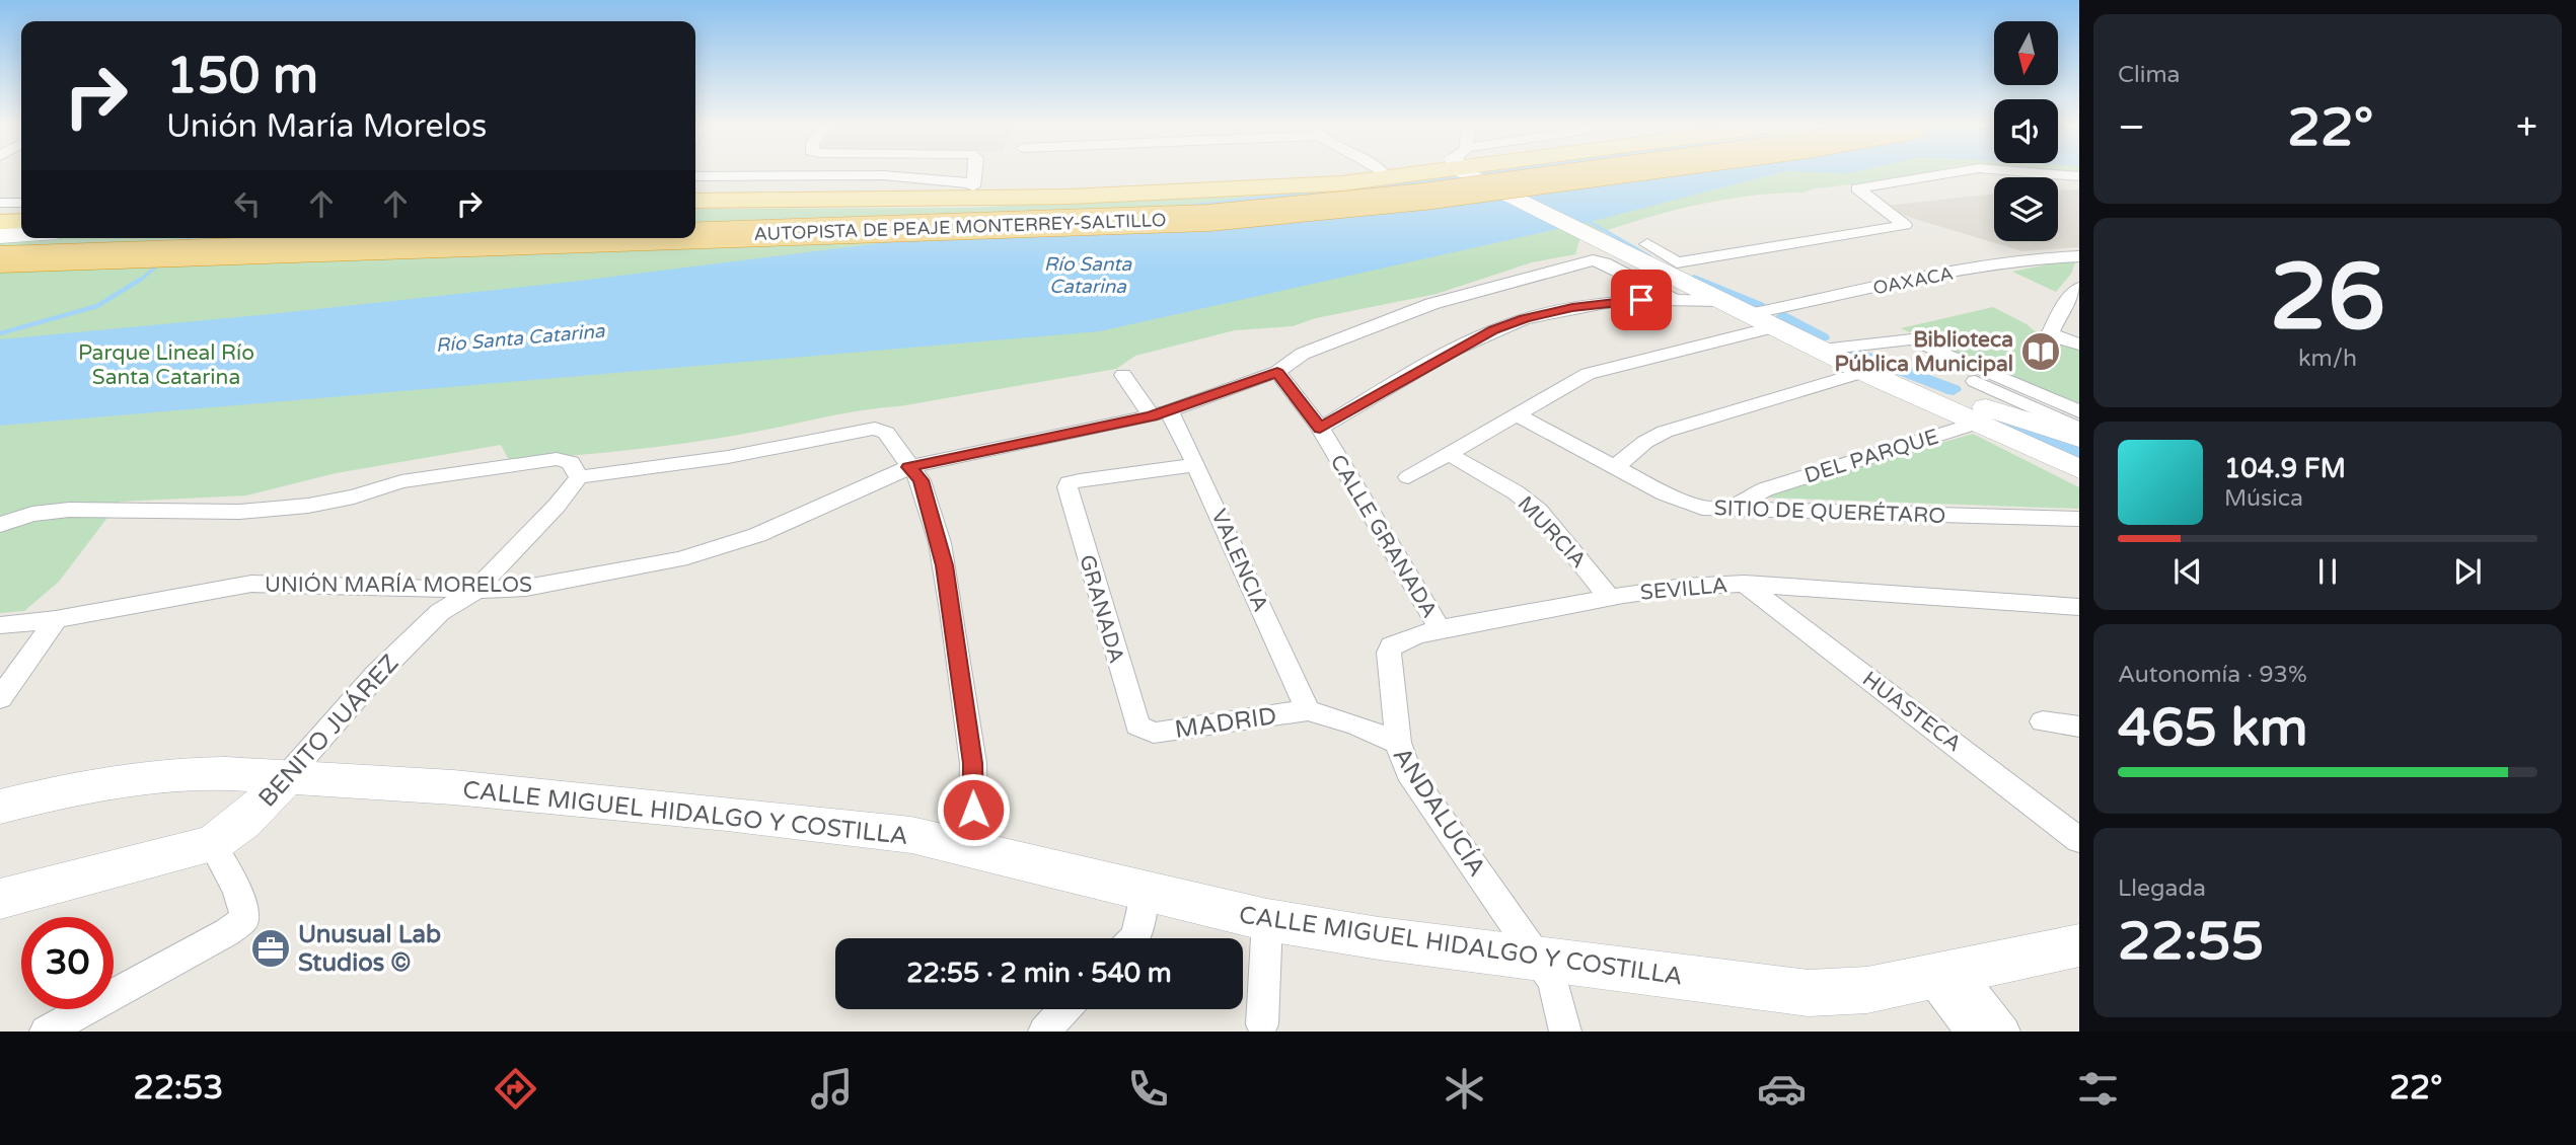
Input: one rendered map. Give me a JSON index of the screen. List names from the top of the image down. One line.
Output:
{"streets":{"highway":["AUTOPISTA DE PEAJE MONTERREY-SALTILLO"],"street":["OAXACA","DEL PARQUE","SITIO DE QUERÉTARO","MURCIA","CALLE GRANADA","VALENCIA","UNIÓN MARÍA MORELOS","SEVILLA","GRANADA","HUASTECA","MADRID","BENITO JUÁREZ","ANDALUCÍA","CALLE MIGUEL HIDALGO Y COSTILLA"]},"crossings":[["DEL PARQUE","SITIO DE QUERÉTARO"],["MURCIA","SEVILLA"],["CALLE GRANADA","UNIÓN MARÍA MORELOS"],["CALLE GRANADA","SEVILLA"],["VALENCIA","UNIÓN MARÍA MORELOS"],["VALENCIA","GRANADA"],["VALENCIA","MADRID"],["VALENCIA","ANDALUCÍA"],["UNIÓN MARÍA MORELOS","BENITO JUÁREZ"],["SEVILLA","HUASTECA"],["SEVILLA","ANDALUCÍA"],["GRANADA","MADRID"],["MADRID","ANDALUCÍA"],["BENITO JUÁREZ","CALLE MIGUEL HIDALGO Y COSTILLA"],["ANDALUCÍA","CALLE MIGUEL HIDALGO Y COSTILLA"]],"water":["Río Santa Catarina"],"parks":["Parque Lineal Río Santa Catarina"],"places":{"library":["Biblioteca Pública Municipal"],"office":["Unusual Lab Studios ©"]},"north":"bottom","page":{"tile":["Clima",["26","km/h"],["Autonomía · 93%","465 km"],["Llegada","22:55"]],"turn":["150 m","Unión María Morelos"],"heat":["−","22°","+"],"song":["104.9 FM","Música"],"limit":"30","trip":"22:55 · 2 min · 540 m","tabs":["22:53","22°"]}}
